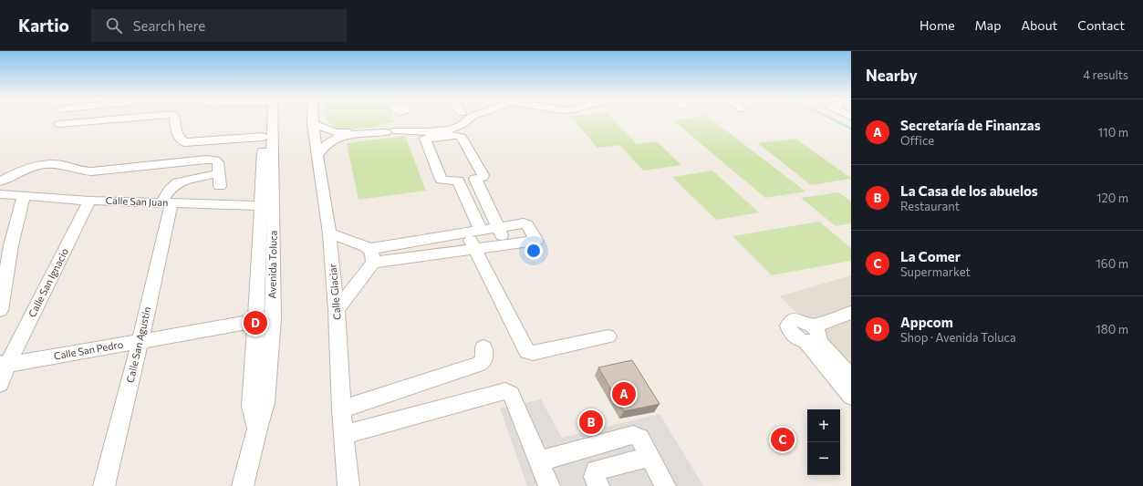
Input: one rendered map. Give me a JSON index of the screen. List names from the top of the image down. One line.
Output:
{"streets":{"street":["Calle San Juan","Avenida Toluca","Calle San Ignacio","Calle Glaciar","Calle San Agustín","Calle San Pedro"]},"crossings":[["Calle San Juan","Avenida Toluca"],["Calle San Juan","Calle San Ignacio"],["Calle San Juan","Calle San Agustín"],["Avenida Toluca","Calle San Pedro"],["Calle San Ignacio","Calle San Pedro"],["Calle San Agustín","Calle San Pedro"]],"page":{"header":"Kartio","search":"Search here","nav":["Home","Map","About","Contact"],"heading":["Nearby","4 results"],"list":[{"mark":"A","name":"Secretaría de Finanzas","note":"Office","value":"110 m"},{"mark":"B","name":"La Casa de los abuelos","note":"Restaurant","value":"120 m"},{"mark":"C","name":"La Comer","note":"Supermarket","value":"160 m"},{"mark":"D","name":"Appcom","note":"Shop · Avenida Toluca","value":"180 m"}],"pins":["D","A","B","C"],"map_buttons":["+","−"]}}
